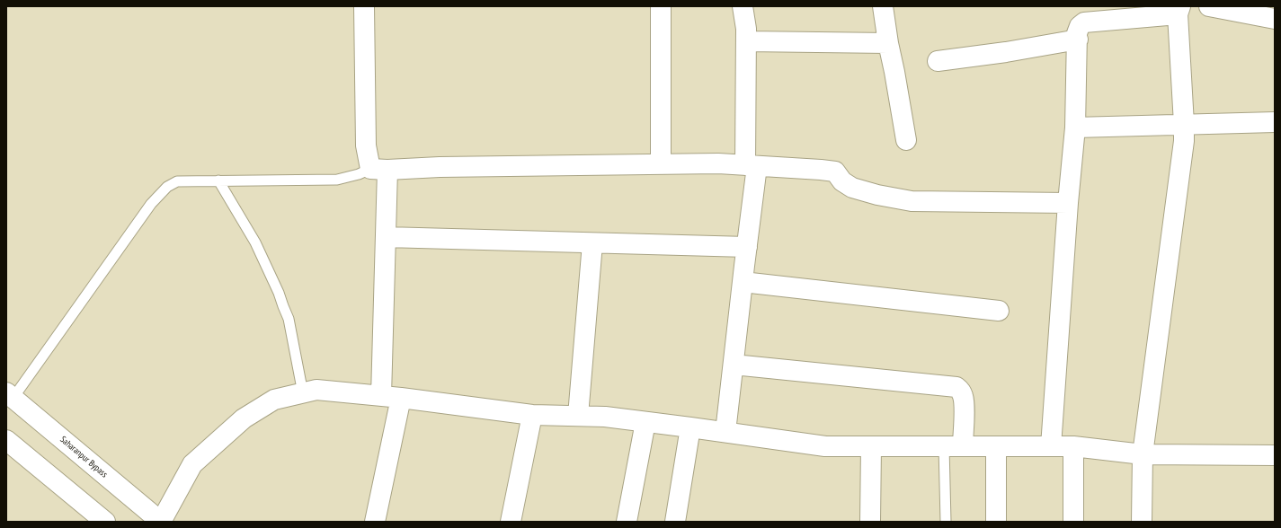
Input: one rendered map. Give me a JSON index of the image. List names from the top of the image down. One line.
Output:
{"streets":{"street":["Saharanpur Bypass"]}}
